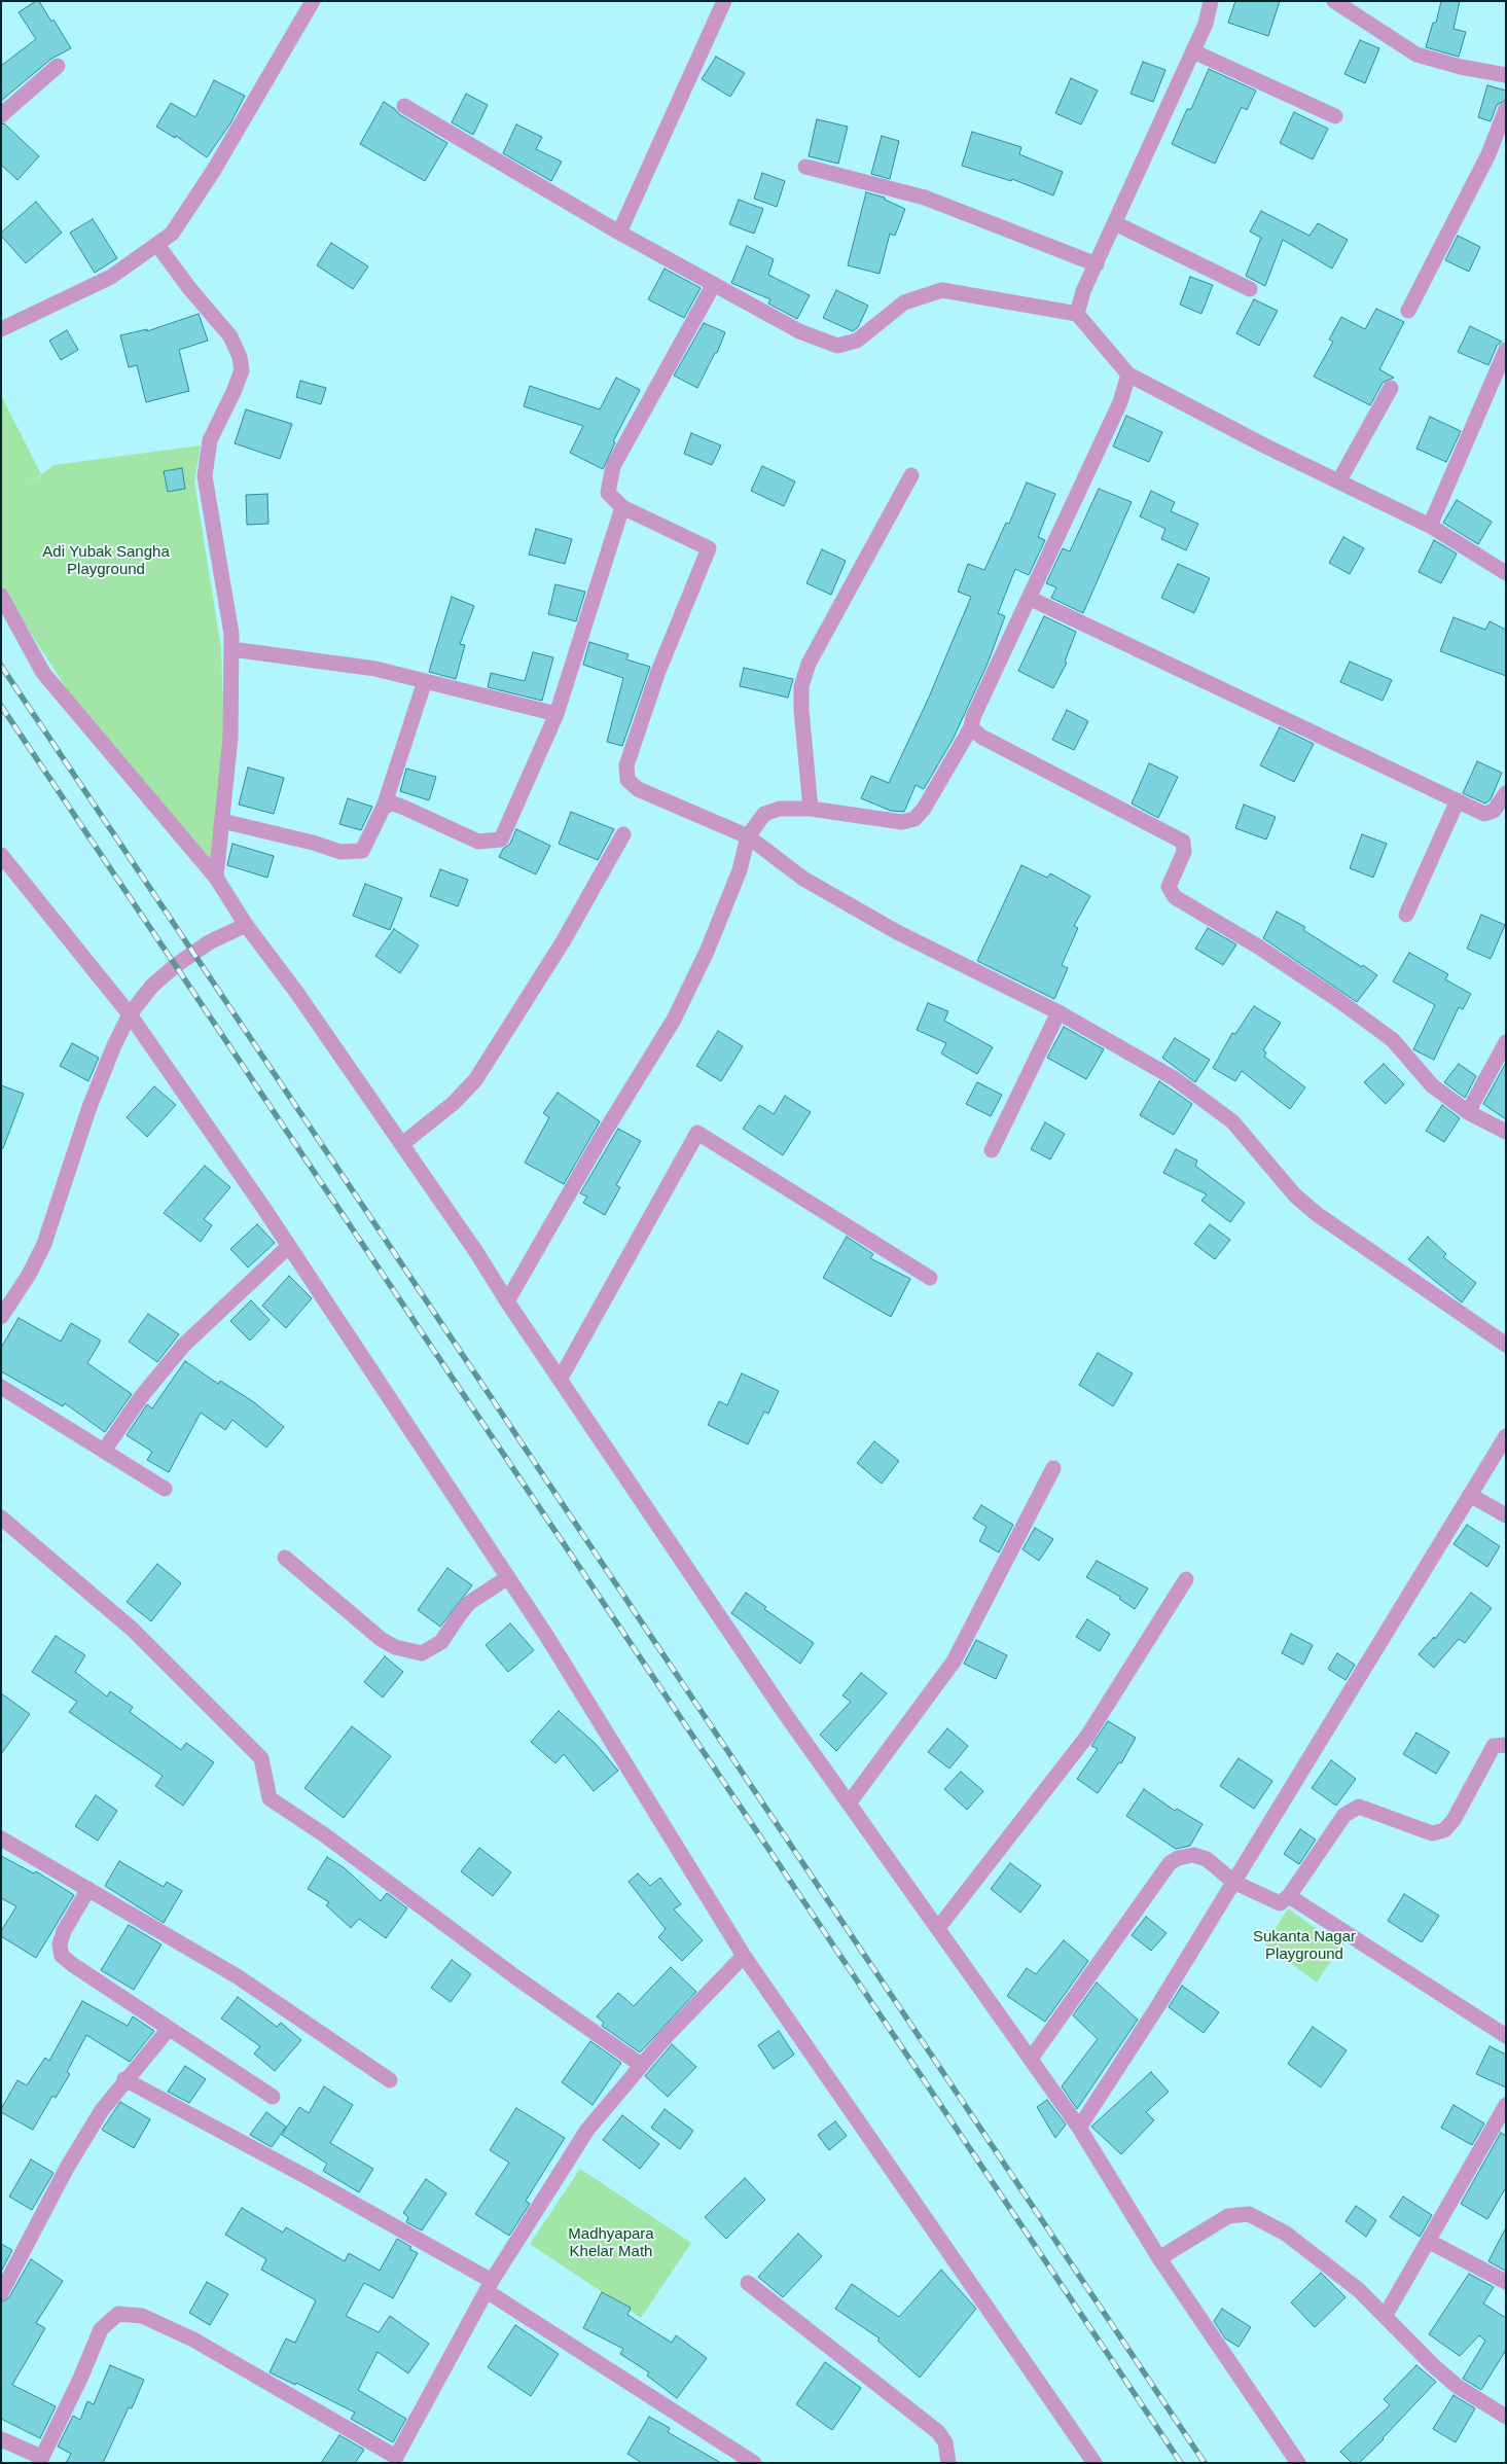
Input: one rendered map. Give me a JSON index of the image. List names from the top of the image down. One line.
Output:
{"parks":["Adi Yubak Sangha Playground","Sukanta Nagar Playground","Madhyapara Khelar Math"]}
